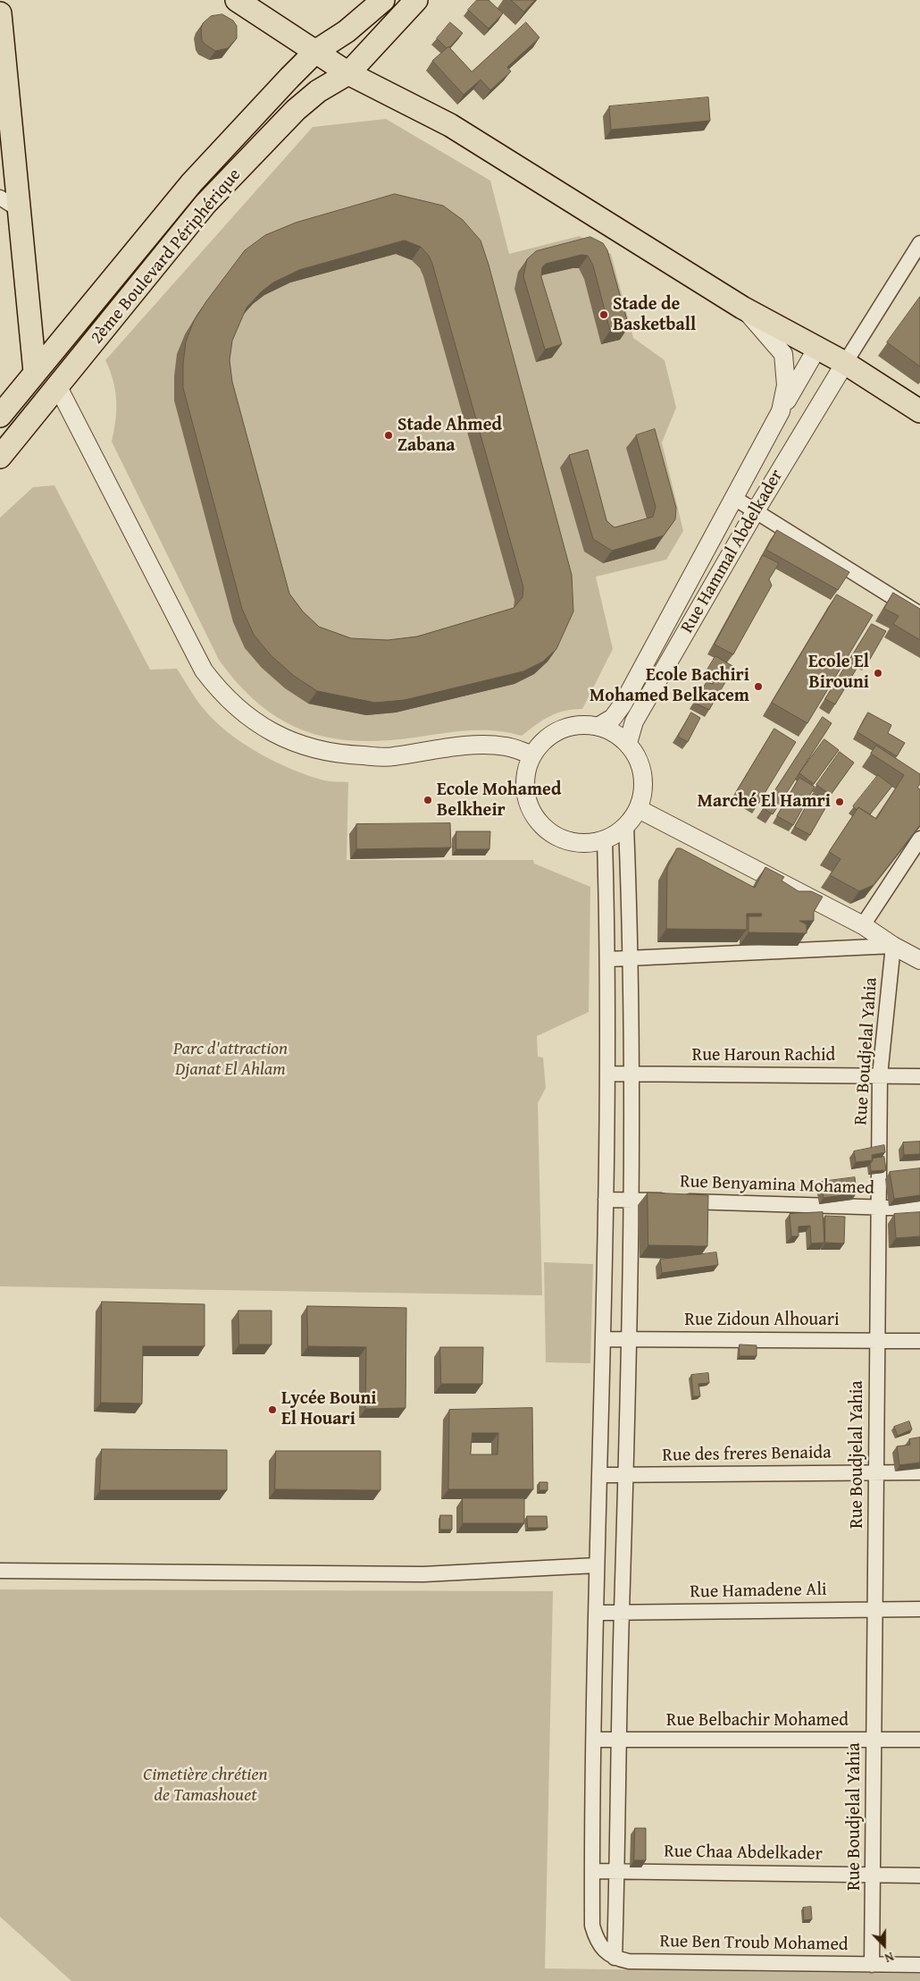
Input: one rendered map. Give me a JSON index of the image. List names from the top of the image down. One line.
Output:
{"streets":{"main road":["2ème Boulevard Périphérique"],"street":["Rue Hammal Abdelkader","Rue Boudjelal Yahia","Rue Haroun Rachid","Rue Benyamina Mohamed","Rue Zidoun Alhouari","Rue des freres Benaida","Rue Hamadene Ali","Rue Belbachir Mohamed","Rue Chaa Abdelkader","Rue Ben Troub Mohamed"]},"crossings":[["Rue Boudjelal Yahia","Rue Haroun Rachid"],["Rue Boudjelal Yahia","Rue Benyamina Mohamed"],["Rue Boudjelal Yahia","Rue Zidoun Alhouari"],["Rue Boudjelal Yahia","Rue des freres Benaida"],["Rue Boudjelal Yahia","Rue Hamadene Ali"],["Rue Boudjelal Yahia","Rue Belbachir Mohamed"],["Rue Boudjelal Yahia","Rue Chaa Abdelkader"],["Rue Boudjelal Yahia","Rue Ben Troub Mohamed"]],"parks":["Parc d'attraction Djanat El Ahlam","Cimetière chrétien de Tamashouet"],"places":["Stade de Basketball","Stade Ahmed Zabana","Ecole El Birouni","Ecole Bachiri Mohamed Belkacem","Ecole Mohamed Belkheir","Marché El Hamri","Lycée Bouni El Houari"],"north":"bottom"}
